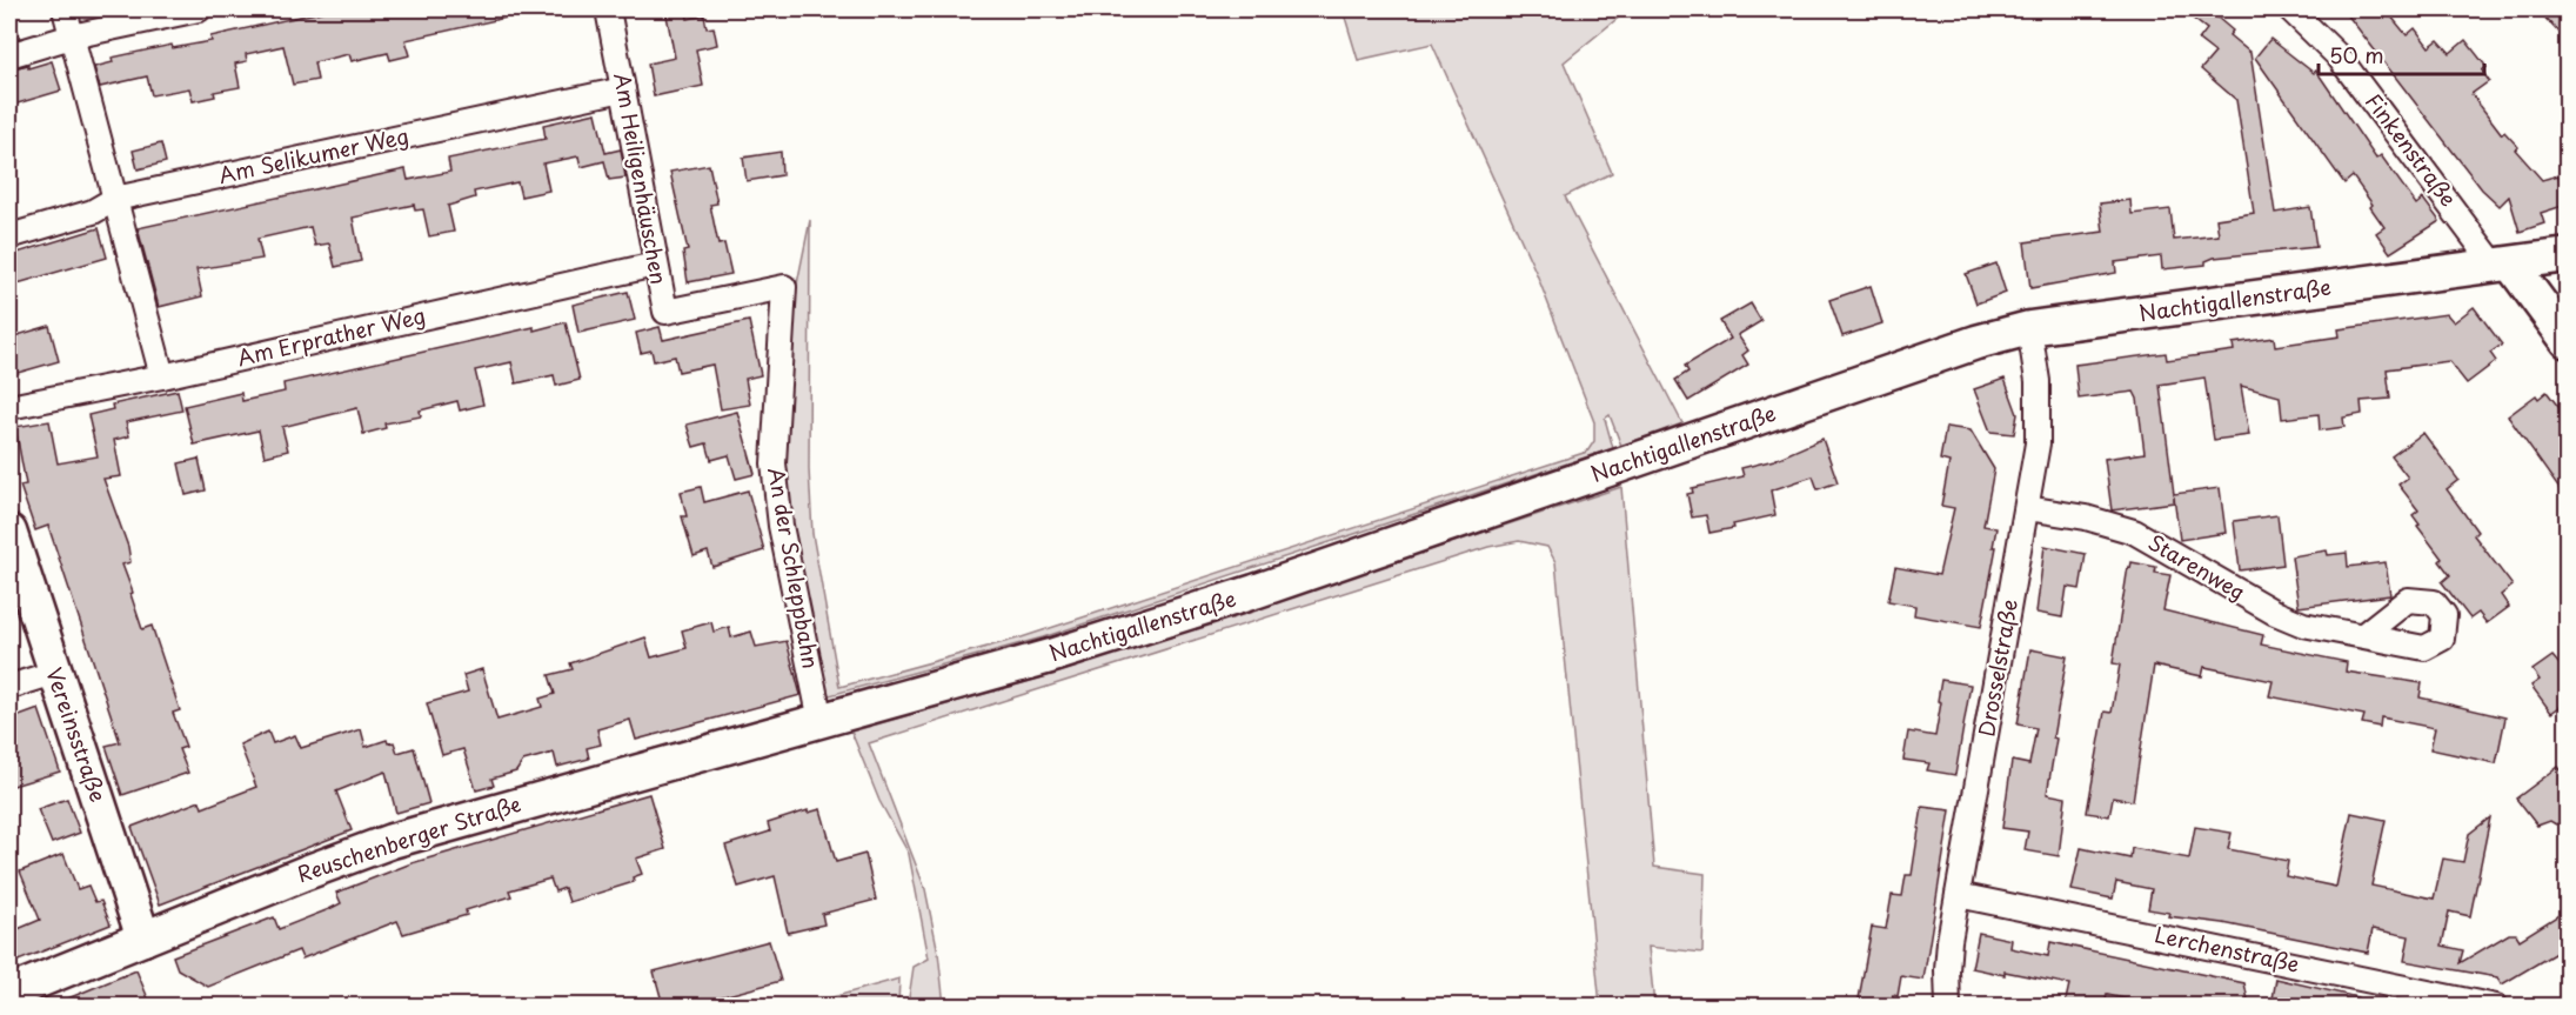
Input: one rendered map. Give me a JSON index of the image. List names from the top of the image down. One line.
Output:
{"streets":{"main road":["Finkenstraße","Nachtigallenstraße","Vereinsstraße","Reuschenberger Straße"],"street":["Am Selikumer Weg","Am Heiligenhäuschen","Am Erprather Weg","An der Schleppbahn","Starenweg","Drosselstraße","Lerchenstraße"]},"crossings":[["Finkenstraße","Nachtigallenstraße"],["Am Selikumer Weg","Am Heiligenhäuschen"],["Am Heiligenhäuschen","Am Erprather Weg"],["Am Heiligenhäuschen","An der Schleppbahn"],["Nachtigallenstraße","An der Schleppbahn"],["Nachtigallenstraße","Drosselstraße"],["Nachtigallenstraße","Reuschenberger Straße"],["An der Schleppbahn","Reuschenberger Straße"],["Starenweg","Drosselstraße"],["Drosselstraße","Lerchenstraße"],["Vereinsstraße","Reuschenberger Straße"]],"scale_bar":"50 m"}
